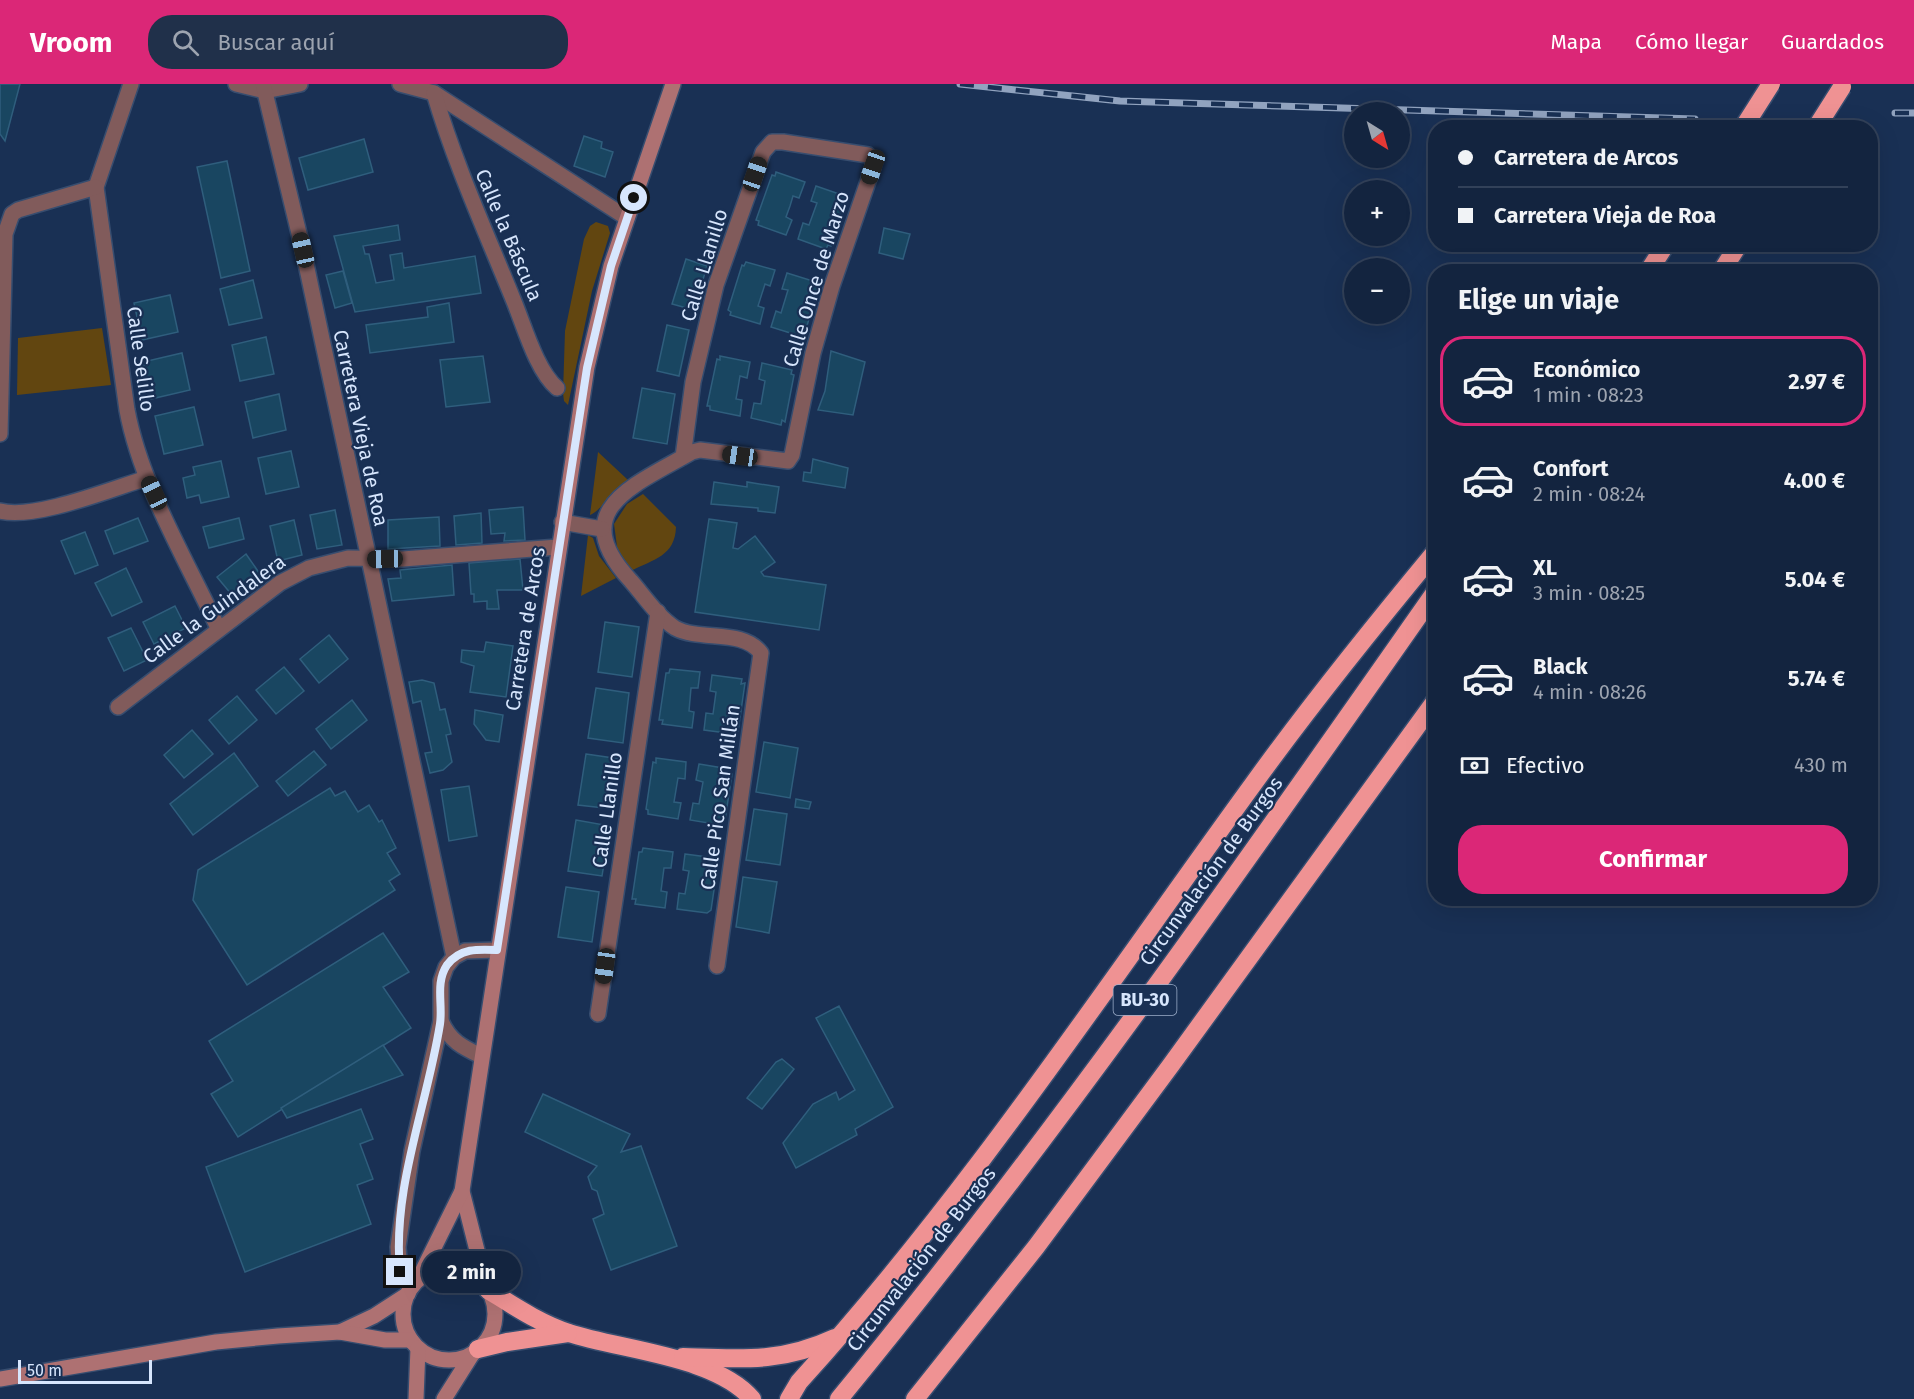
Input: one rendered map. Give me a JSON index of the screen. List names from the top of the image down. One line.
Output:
{"streets":{"highway":["Circunvalación de Burgos","BU-30"],"street":["Calle la Báscula","Calle Llanillo","Calle Once de Marzo","Calle Selillo","Carretera Vieja de Roa","Calle la Guindalera","Carretera de Arcos","Calle Pico San Millán"]},"crossings":[["Calle Llanillo","Calle Once de Marzo"],["Calle Llanillo","Calle Pico San Millán"],["Calle Selillo","Calle la Guindalera"],["Carretera Vieja de Roa","Calle la Guindalera"],["Calle la Guindalera","Carretera de Arcos"]],"scale_bar":"50 m","north":"bottom right","page":{"header":"Vroom","search":"Buscar aquí","nav":["Mapa","Cómo llegar","Guardados"],"map_buttons":["+","−"],"banner":["Carretera de Arcos","Carretera Vieja de Roa"],"heading":"Elige un viaje","list":[{"name":"Económico","note":"1 min · 08:23","value":"2.97 €"},{"name":"Confort","note":"2 min · 08:24","value":"4.00 €"},{"name":"XL","note":"3 min · 08:25","value":"5.04 €"},{"name":"Black","note":"4 min · 08:26","value":"5.74 €"}],"pay":["Efectivo","430 m"],"buttons":"Confirmar","bubble":"2 min","scale":"50 m"}}
